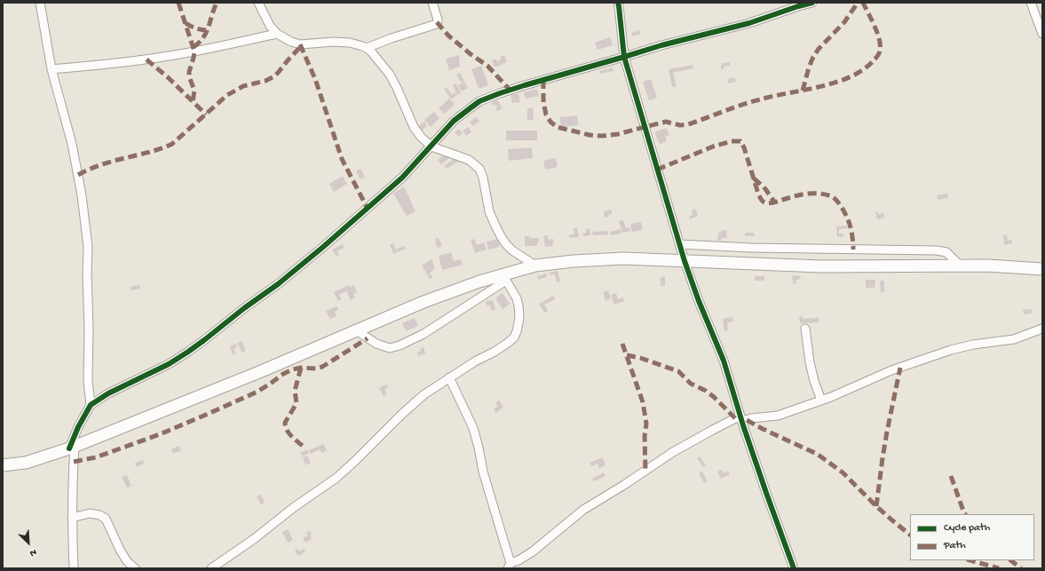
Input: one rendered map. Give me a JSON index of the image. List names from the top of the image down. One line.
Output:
{"legend":["Cycle path","Path"],"north":"bottom right"}
